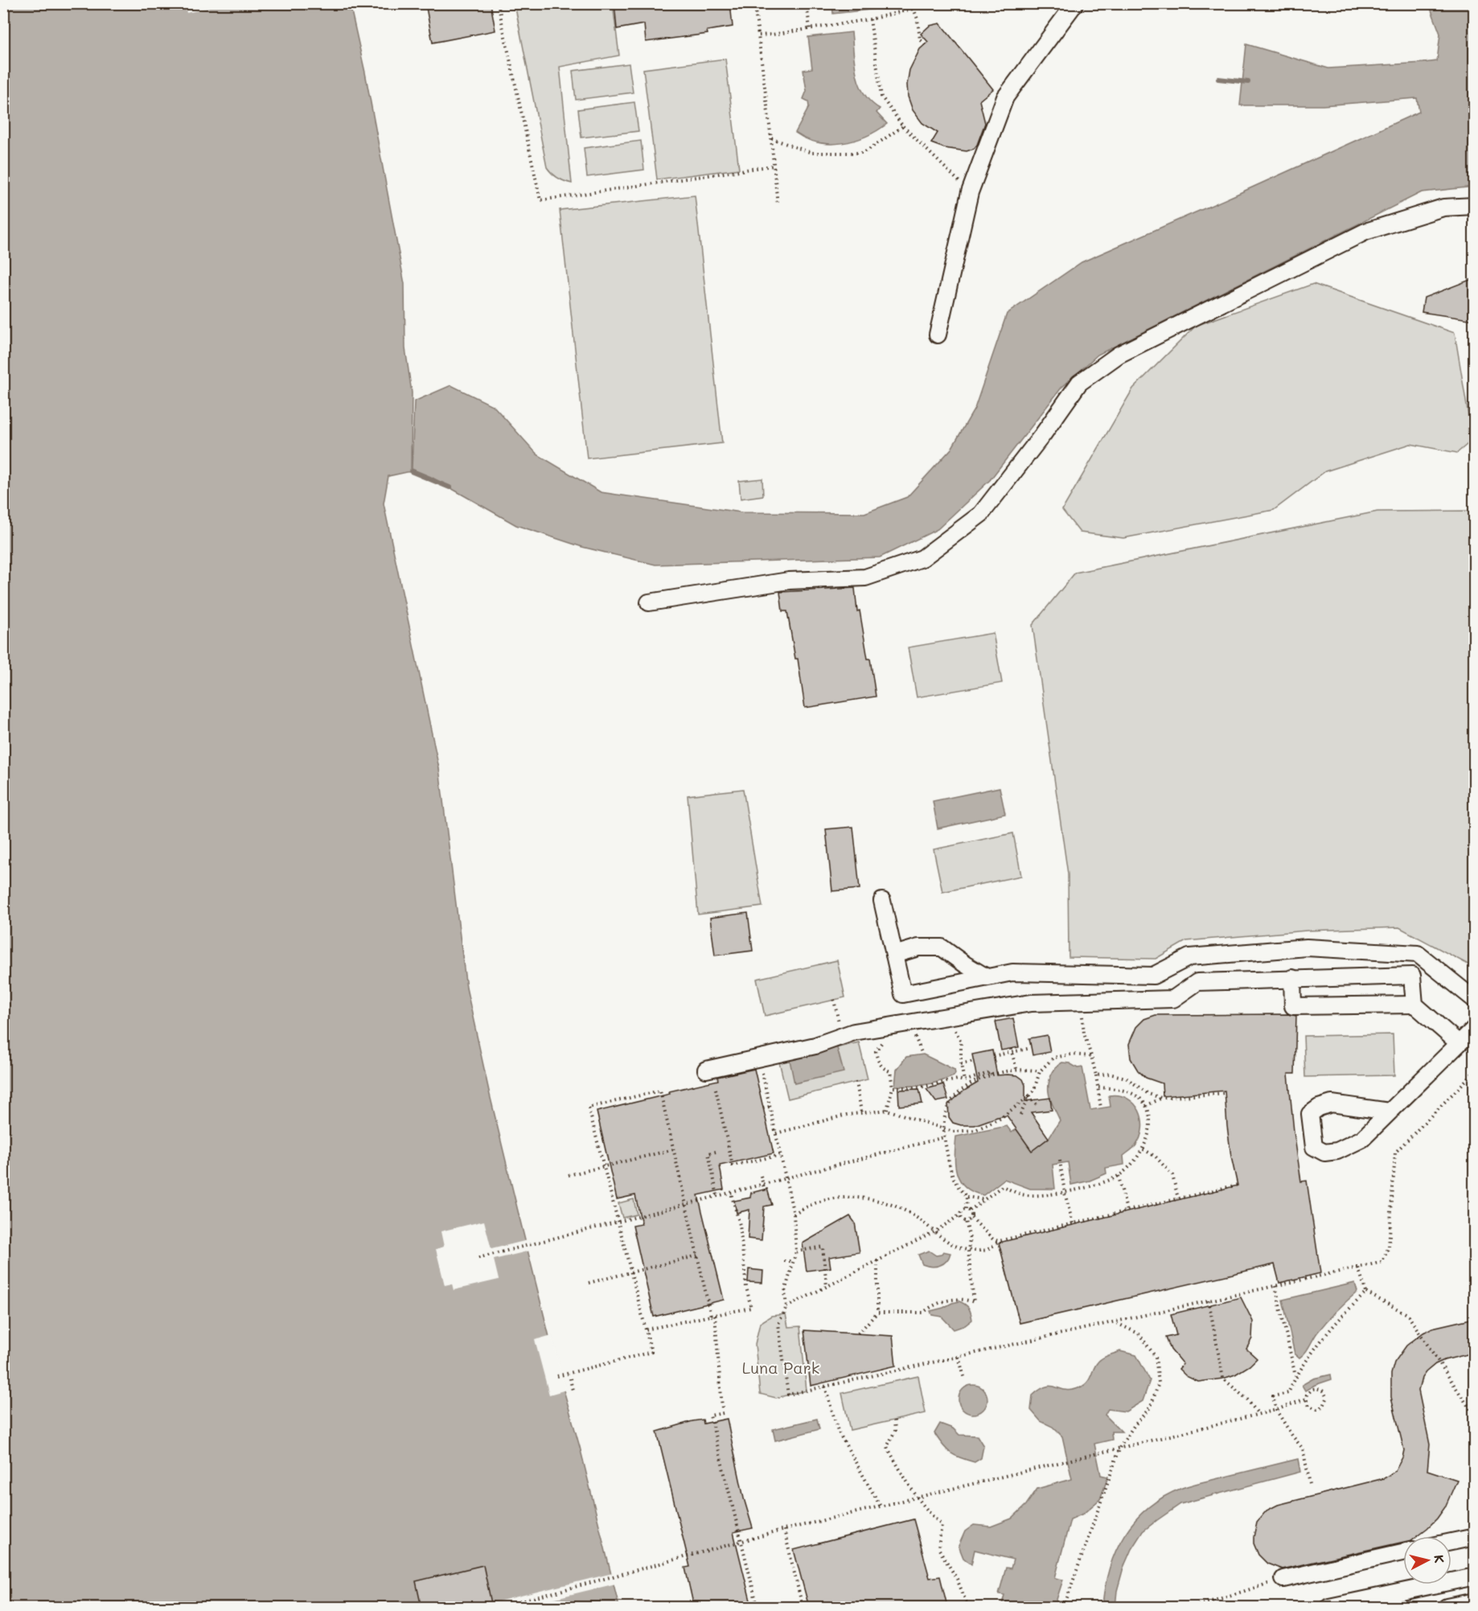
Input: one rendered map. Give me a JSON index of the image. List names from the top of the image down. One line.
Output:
{"parks":["Luna Park"],"north":"right"}
